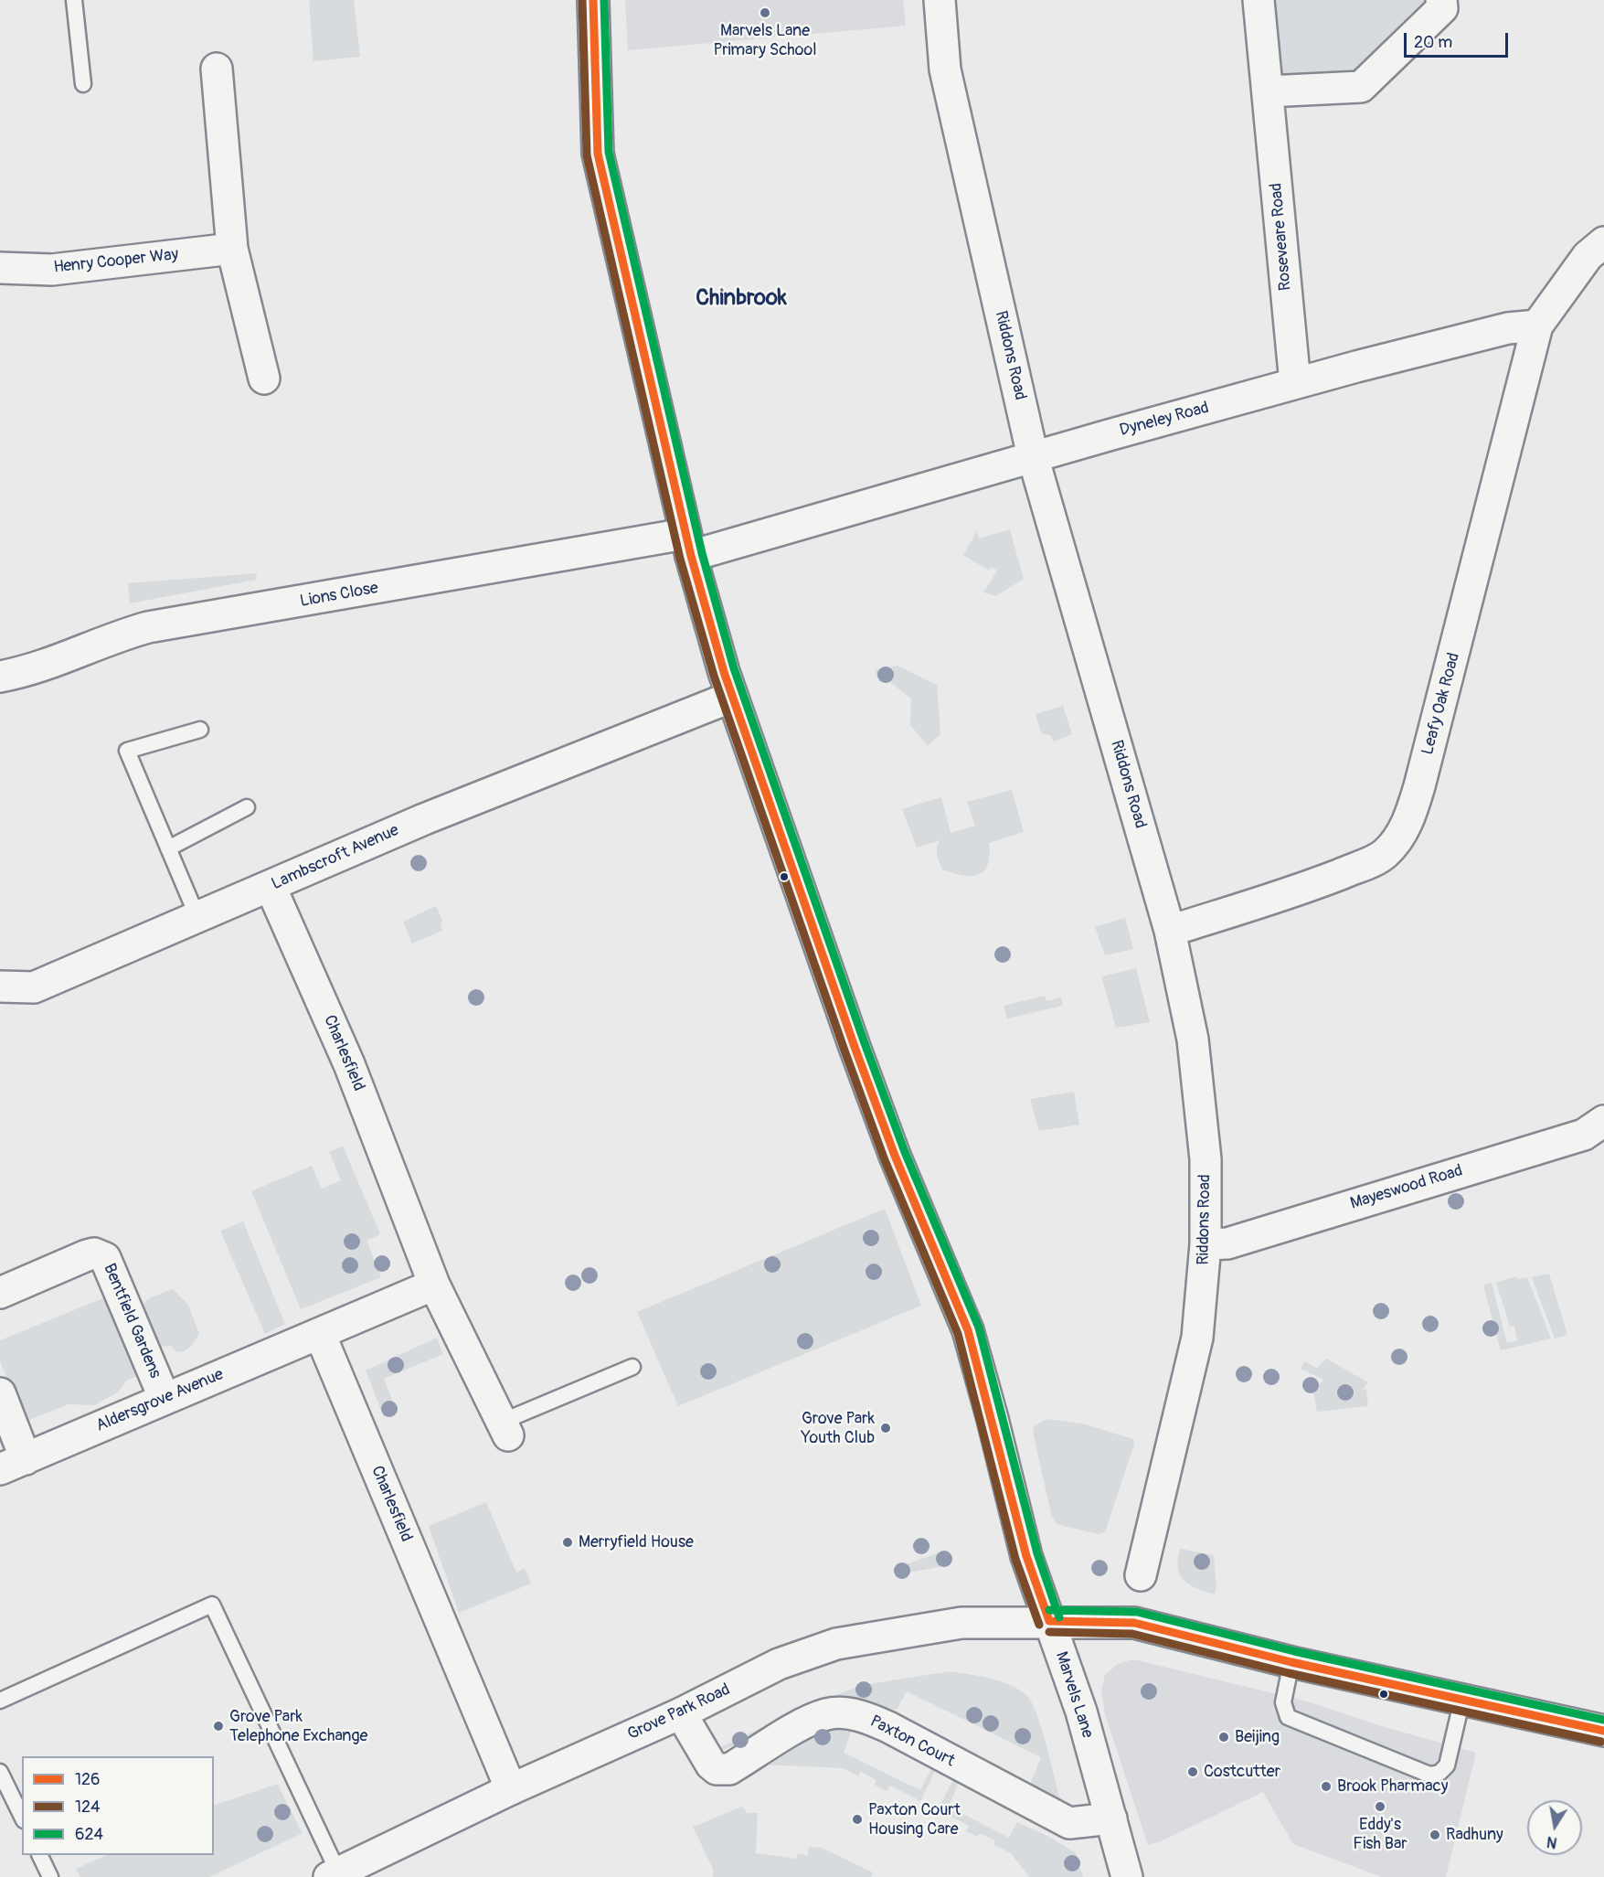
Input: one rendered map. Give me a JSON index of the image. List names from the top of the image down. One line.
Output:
{"streets":{"street":["Roseveare Road","Henry Cooper Way","Riddons Road","Dyneley Road","Lions Close","Leafy Oak Road","Lambscroft Avenue","Charlesfield","Mayeswood Road","Bentfield Gardens","Aldersgrove Avenue","Marvels Lane","Grove Park Road","Paxton Court"]},"crossings":[["Roseveare Road","Dyneley Road"],["Riddons Road","Dyneley Road"],["Riddons Road","Leafy Oak Road"],["Riddons Road","Mayeswood Road"],["Dyneley Road","Lions Close"],["Dyneley Road","Leafy Oak Road"],["Dyneley Road","Marvels Lane"],["Lions Close","Marvels Lane"],["Lambscroft Avenue","Charlesfield"],["Lambscroft Avenue","Marvels Lane"],["Charlesfield","Aldersgrove Avenue"],["Charlesfield","Grove Park Road"],["Bentfield Gardens","Aldersgrove Avenue"],["Marvels Lane","Grove Park Road"],["Marvels Lane","Paxton Court"],["Grove Park Road","Paxton Court"]],"districts":["Chinbrook"],"places":["Marvels Lane Primary School","Grove Park Youth Club","Merryfield House","Grove Park Telephone Exchange","Beijing","Costcutter","Brook Pharmacy","Eddy's Fish Bar","Paxton Court Housing Care","Radhuny"],"lines":["transit line 126","transit line 124","transit line 624"],"legend":["126","124","624"],"scale_bar":"20 m","north":"bottom"}
